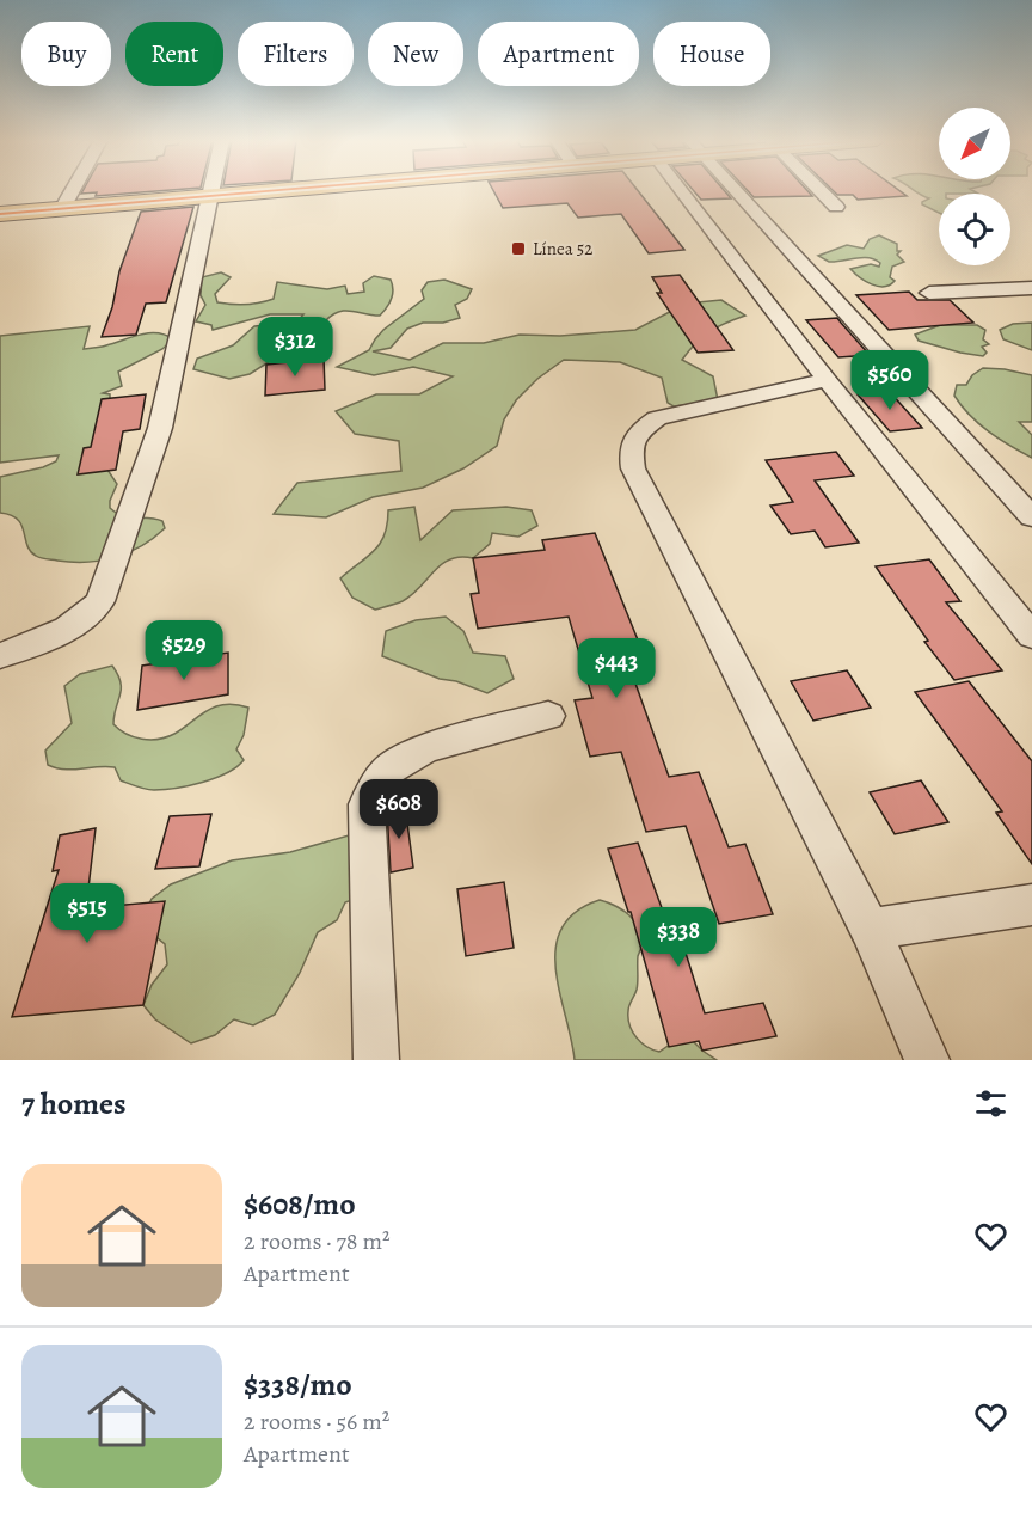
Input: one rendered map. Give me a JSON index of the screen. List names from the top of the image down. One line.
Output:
{"places":{"transit":["Línea 52"]},"north":"bottom left","page":{"chip":["Buy","Rent","Filters","New","Apartment","House"],"price":["$312","$560","$529","$443","$608","$515","$338"],"heading":"7 homes","list":[{"name":"$608/mo","note":"2 rooms · 78 m² · Apartment"},{"name":"$338/mo","note":"2 rooms · 56 m² · Apartment"}]}}
